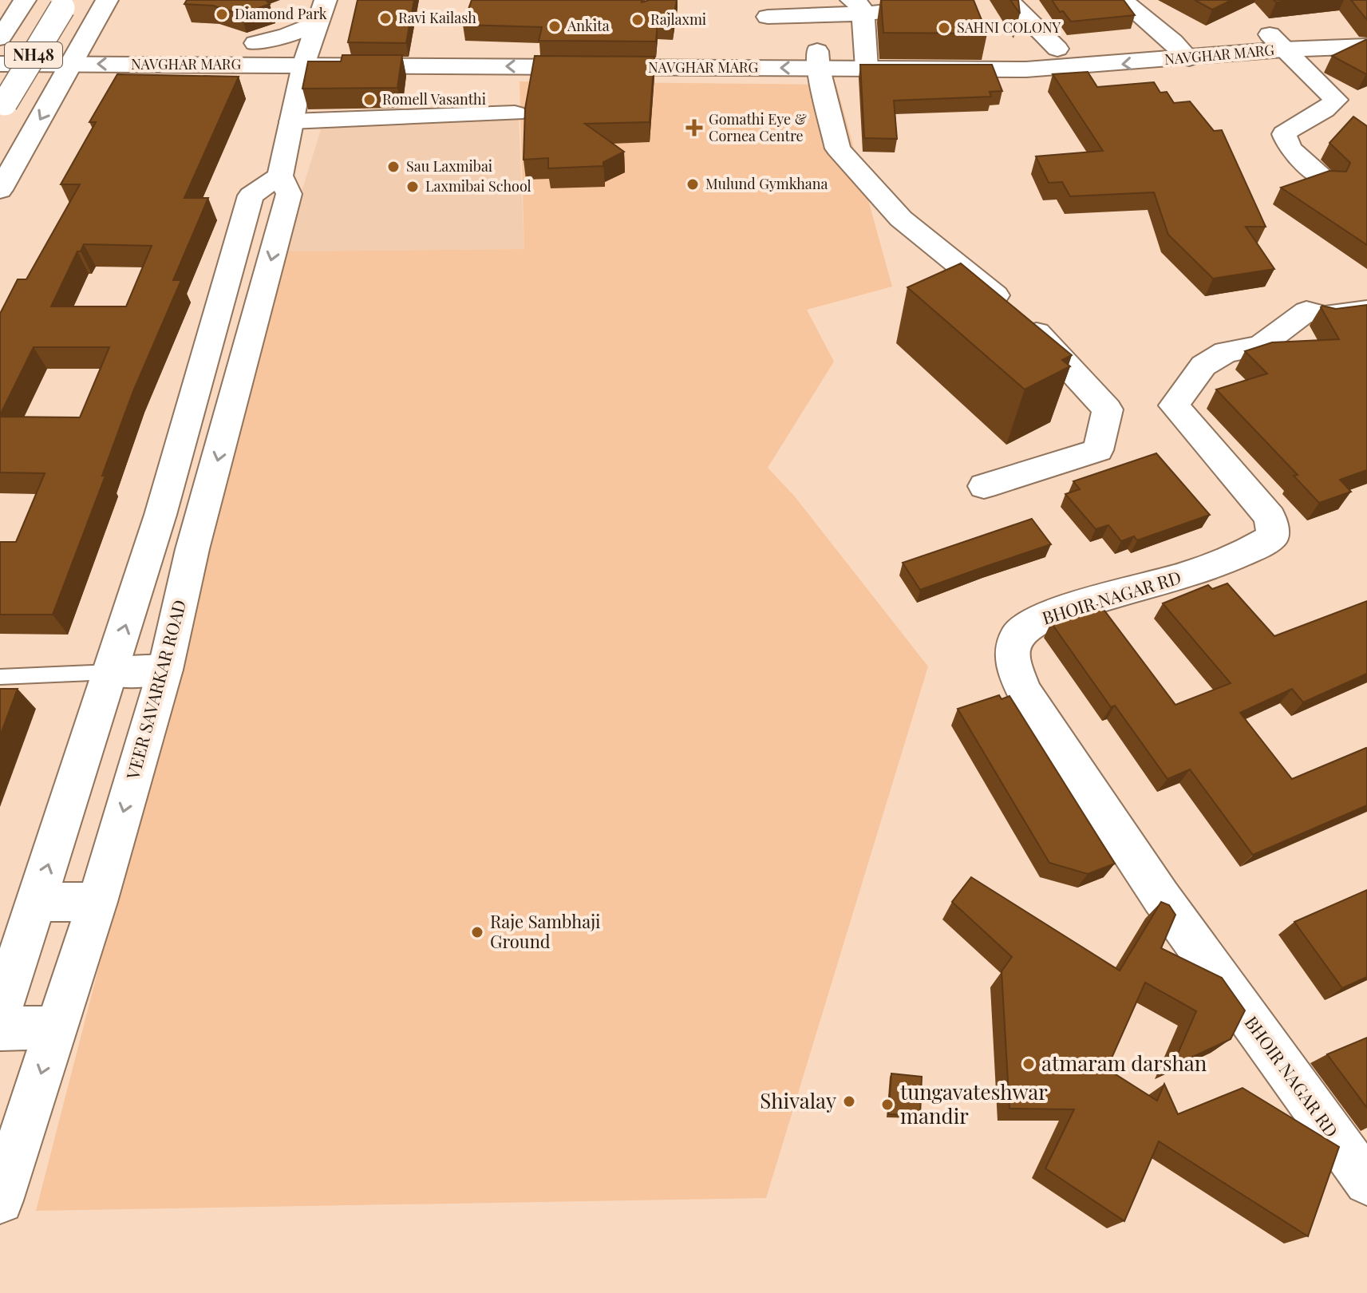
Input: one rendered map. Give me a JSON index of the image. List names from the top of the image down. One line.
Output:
{"streets":{"main road":["NH48","NAVGHAR MARG","BHOIR NAGAR RD","VEER SAVARKAR ROAD"]},"crossings":[["NAVGHAR MARG","VEER SAVARKAR ROAD"]],"places":{"other":["Diamond Park","Ravi Kailash","Rajlaxmi","Ankita","SAHNI COLONY","Romell Vasanthi","Sau Laxmibai","Mulund Gymkhana","Laxmibai School","Raje Sambhaji Ground","atmaram darshan","Shivalay","tungavateshwar mandir"],"health":["Gomathi Eye & Cornea Centre"]}}
